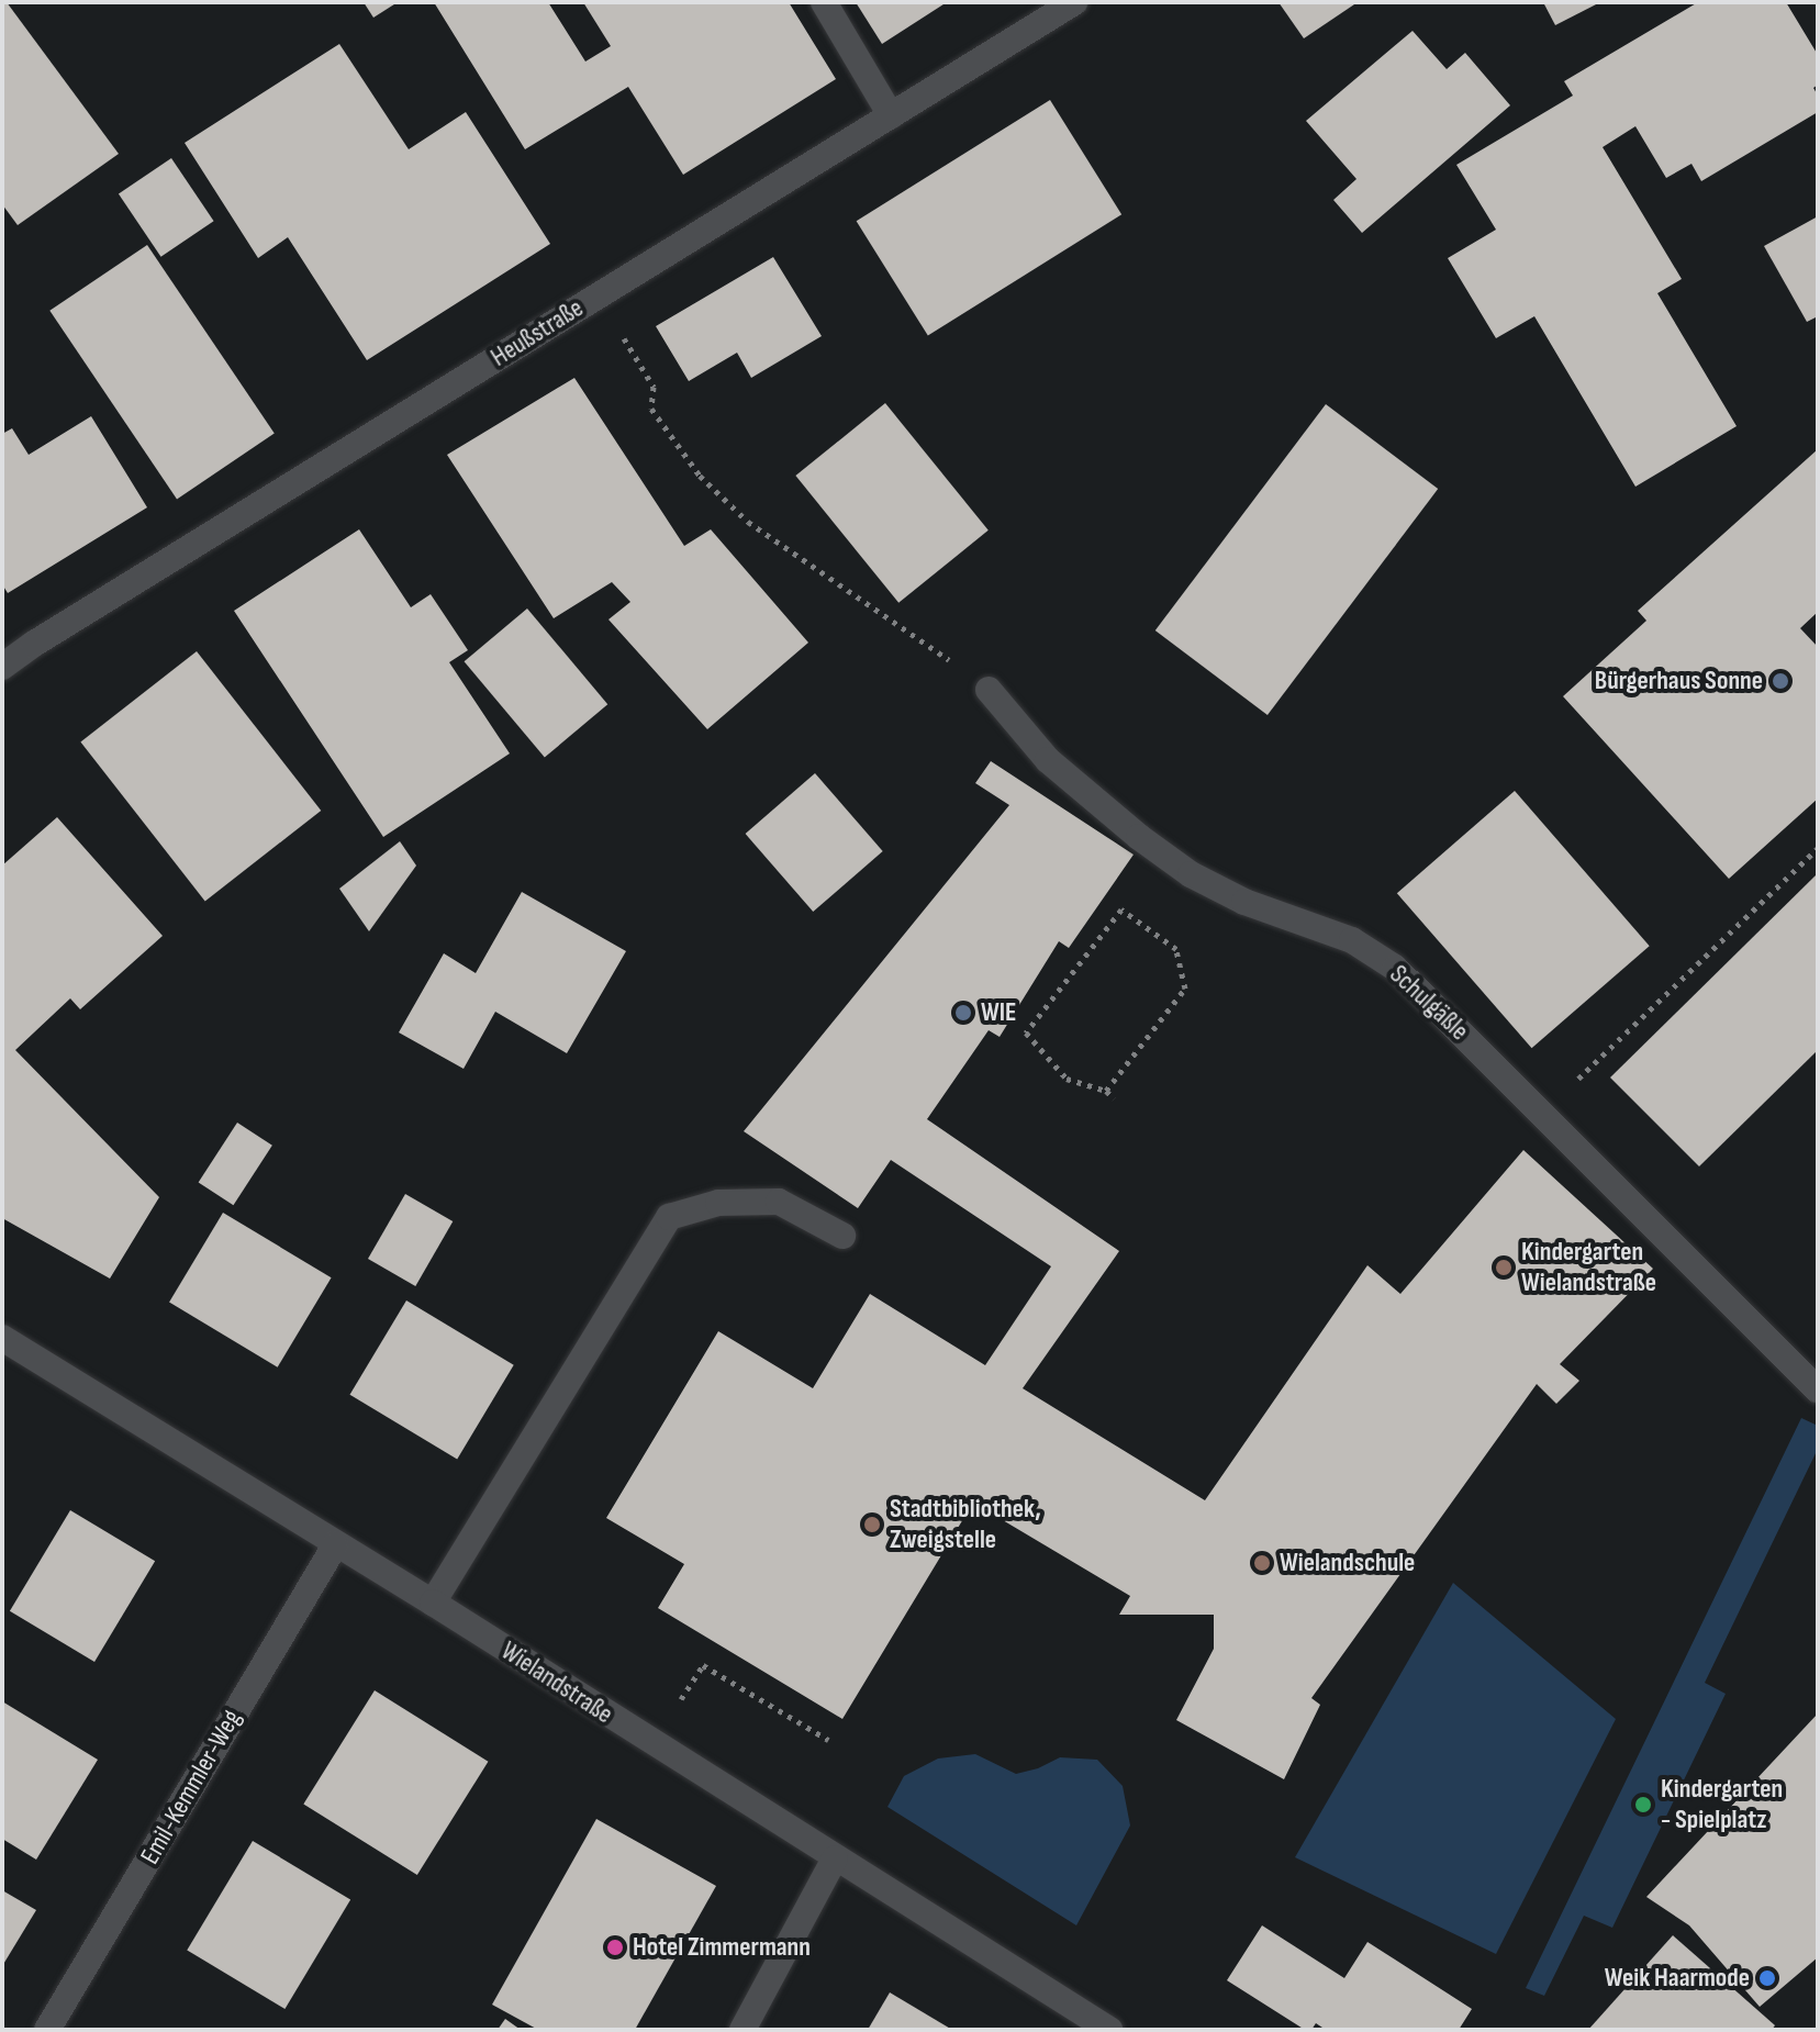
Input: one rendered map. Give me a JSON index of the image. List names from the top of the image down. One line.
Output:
{"streets":{"street":["Heußstraße","Schulgäßle","Wielandstraße","Emil-Kemmler-Weg"]},"crossings":[["Wielandstraße","Emil-Kemmler-Weg"]],"places":["Bürgerhaus Sonne","WIE","Kindergarten Wielandstraße","Stadtbibliothek, Zweigstelle","Wielandschule","Kindergarten - Spielplatz","Hotel Zimmermann","Weik Haarmode"]}
